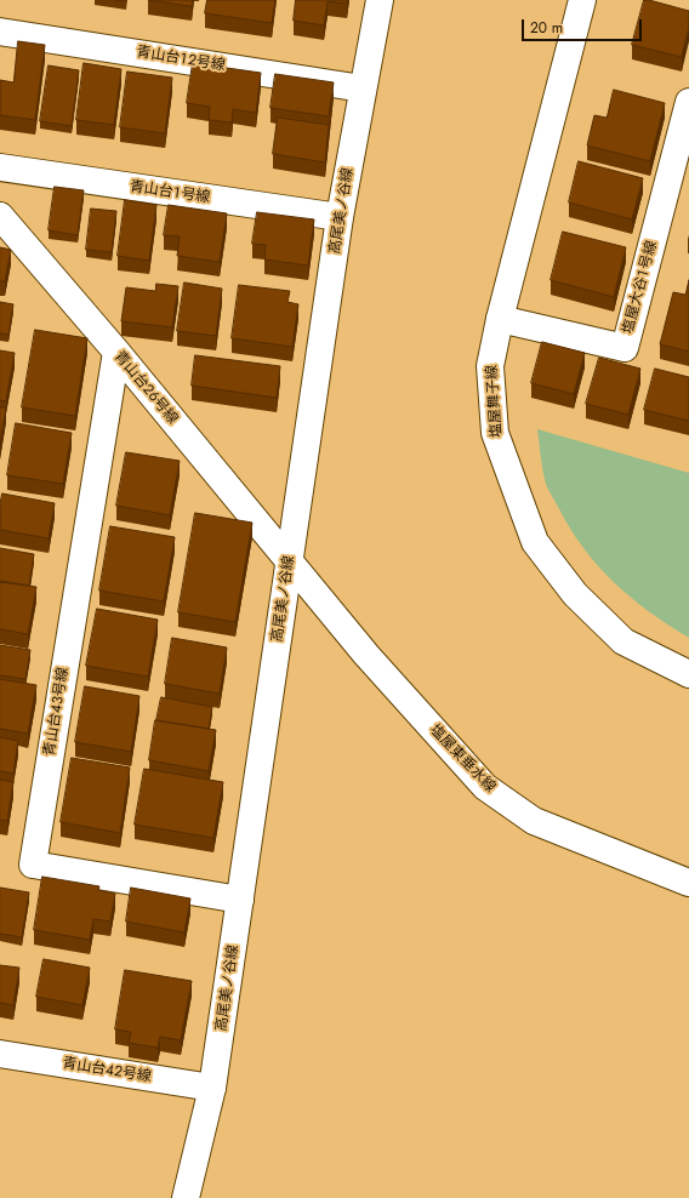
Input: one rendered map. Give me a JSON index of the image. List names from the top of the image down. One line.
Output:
{"streets":{"street":["青山台１２号線","青山台１号線","高尾美ノ谷線","塩屋大谷１号線","青山台２６号線","塩屋舞子線","青山台４３号線","塩屋東垂水線","青山台４２号線"]},"crossings":[["青山台１２号線","高尾美ノ谷線"],["青山台１号線","高尾美ノ谷線"],["高尾美ノ谷線","青山台２６号線"],["高尾美ノ谷線","青山台４３号線"],["高尾美ノ谷線","塩屋東垂水線"],["高尾美ノ谷線","青山台４２号線"],["塩屋大谷１号線","塩屋舞子線"],["青山台２６号線","青山台４３号線"],["青山台２６号線","塩屋東垂水線"]],"scale_bar":"20 m"}
